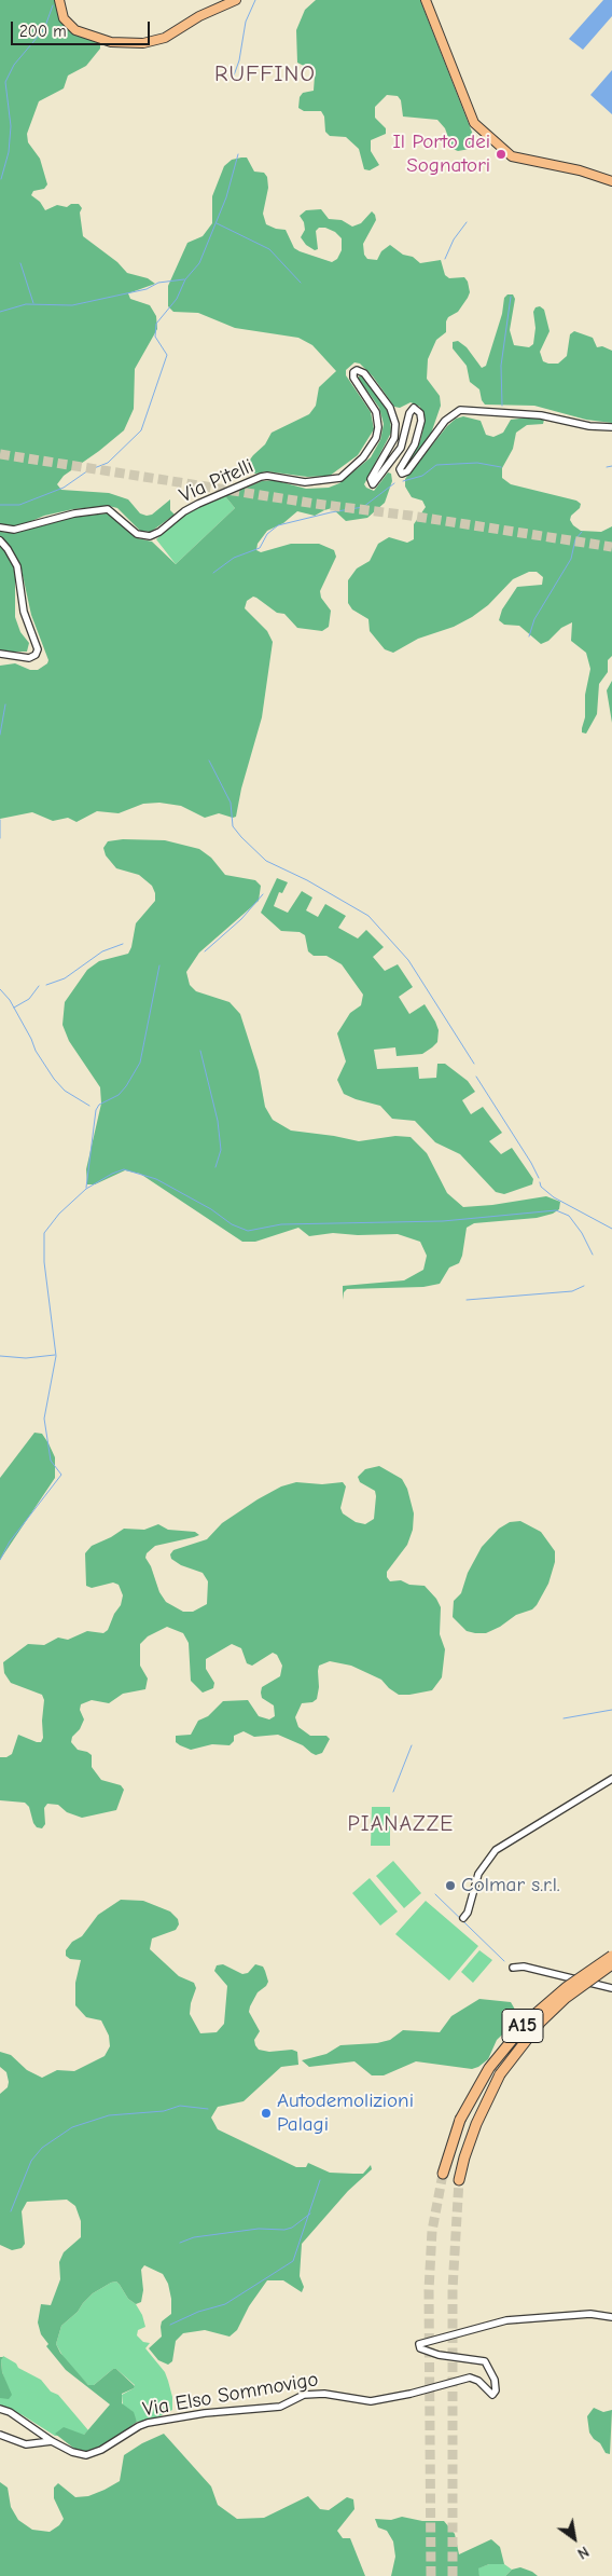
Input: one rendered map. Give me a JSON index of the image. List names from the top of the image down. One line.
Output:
{"streets":{"highway":["A15"],"street":["Via Pitelli","Via Elso Sommovigo"]},"districts":["RUFFINO","PIANAZZE"],"places":["Il Porto dei Sognatori","Colmar s.r.l.","Autodemolizioni Palagi"],"scale_bar":"200 m","north":"bottom right"}
